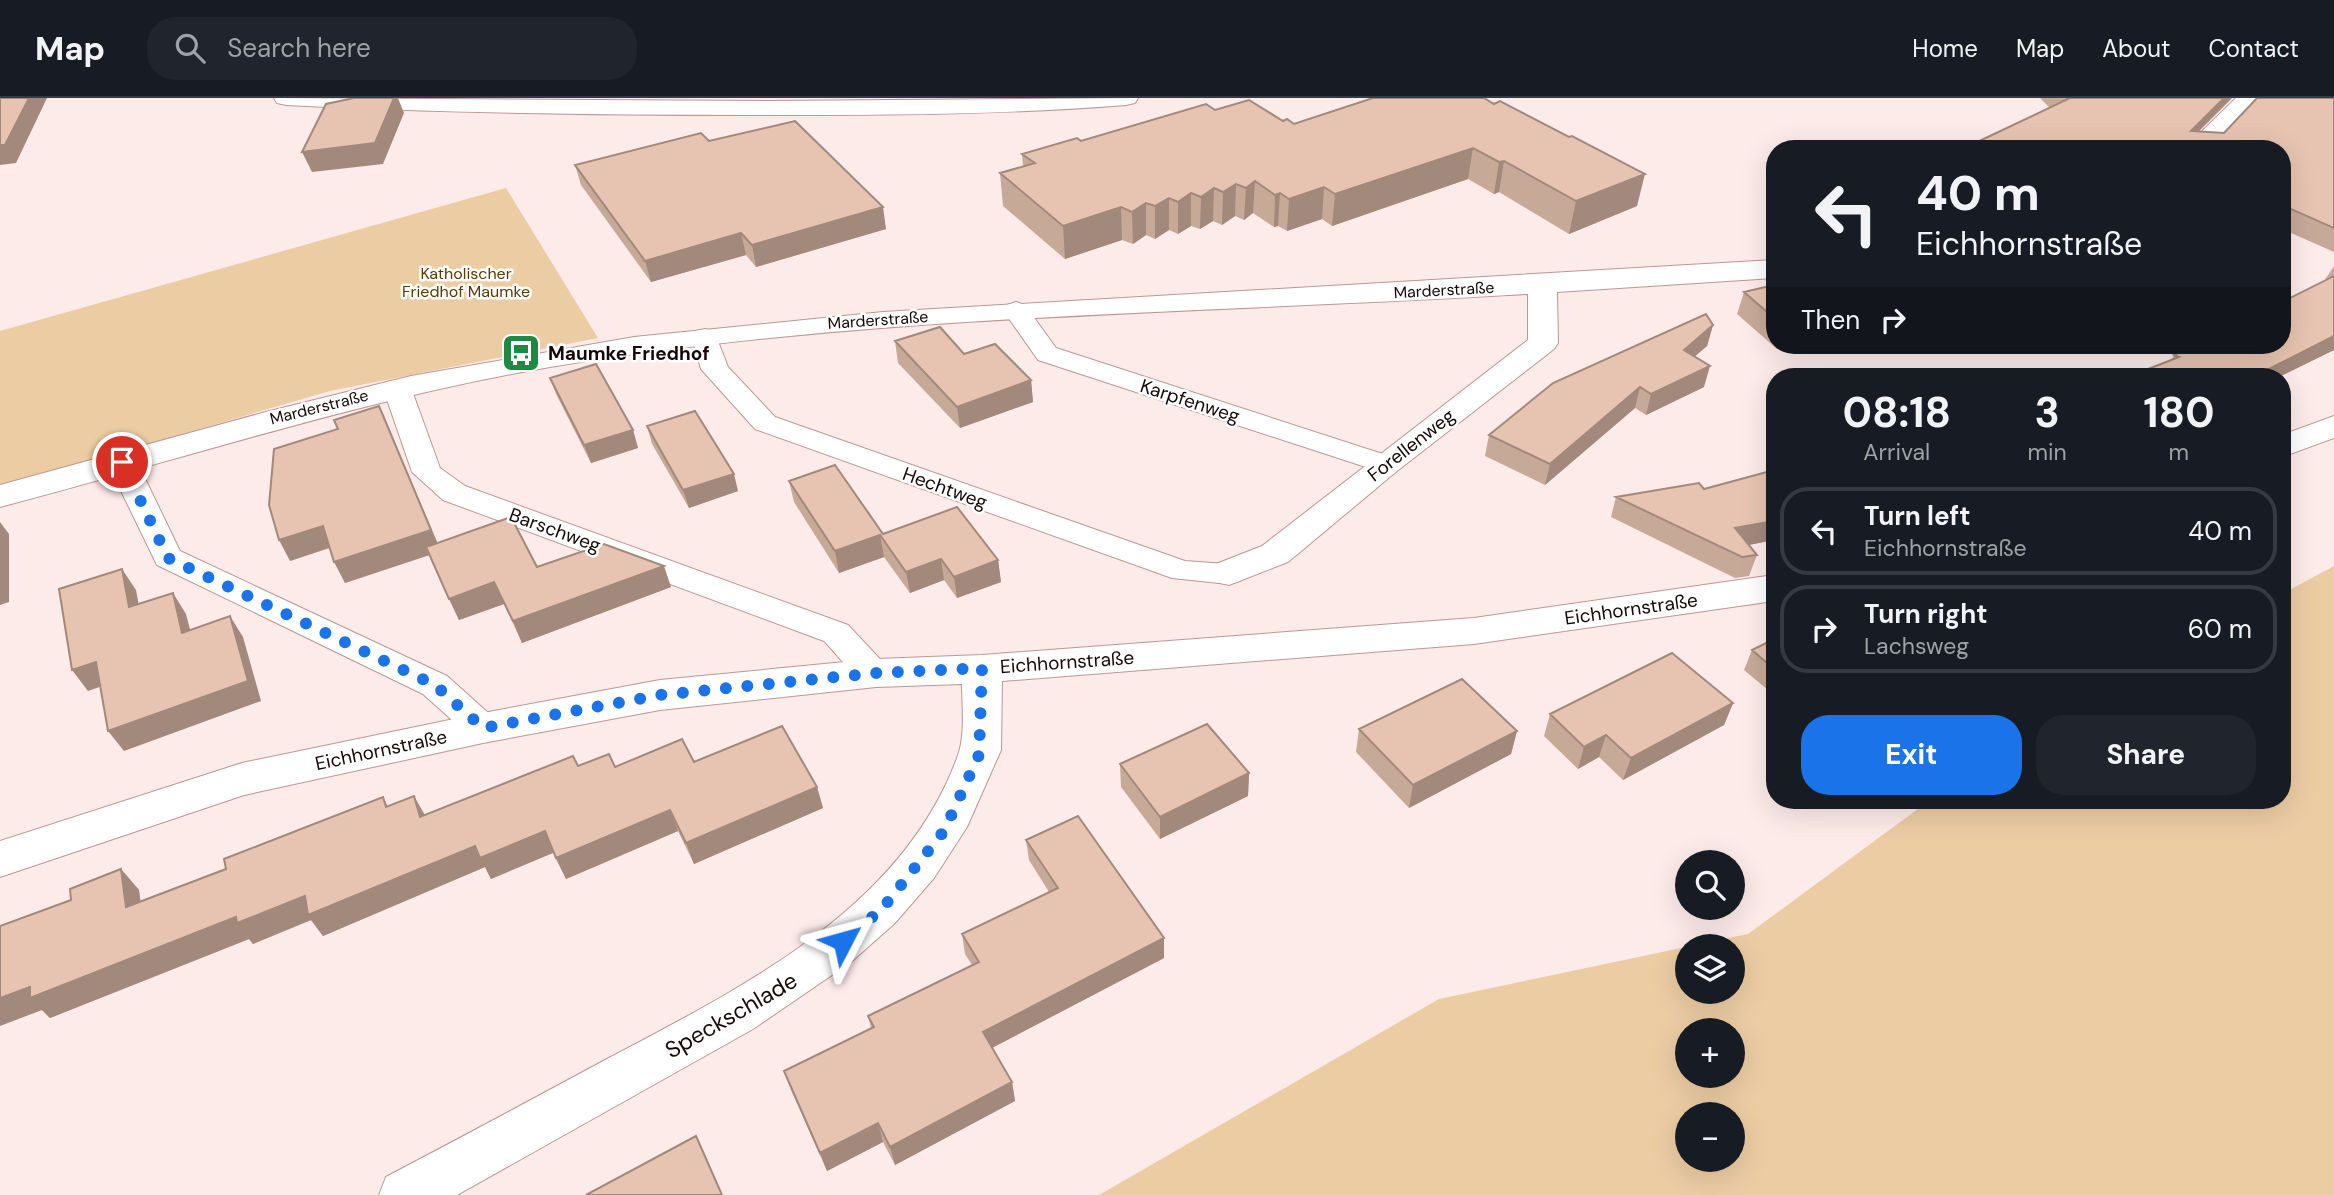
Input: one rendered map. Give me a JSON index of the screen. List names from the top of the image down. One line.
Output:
{"streets":{"street":["Marderstraße","Forellenweg","Eichhornstraße","Speckschlade"],"lane":["Karpfenweg","Hechtweg","Barschweg"]},"crossings":[["Marderstraße","Karpfenweg"],["Marderstraße","Forellenweg"],["Marderstraße","Hechtweg"],["Marderstraße","Barschweg"],["Karpfenweg","Forellenweg"],["Forellenweg","Hechtweg"],["Barschweg","Eichhornstraße"],["Eichhornstraße","Speckschlade"]],"parks":["Katholischer Friedhof Maumke"],"places":{"bus stop":["Maumke Friedhof"]},"page":{"header":"Map","search":"Search here","nav":["Home","Map","About","Contact"],"turn":["40 m","Eichhornstraße"],"then":"Then","eta":["08:18","Arrival","3","min","180","m"],"list":[{"name":"Turn left","note":"Eichhornstraße","value":"40 m"},{"name":"Turn right","note":"Lachsweg","value":"60 m"}],"buttons":["Exit","Share"],"map_buttons":["+","−"]}}
